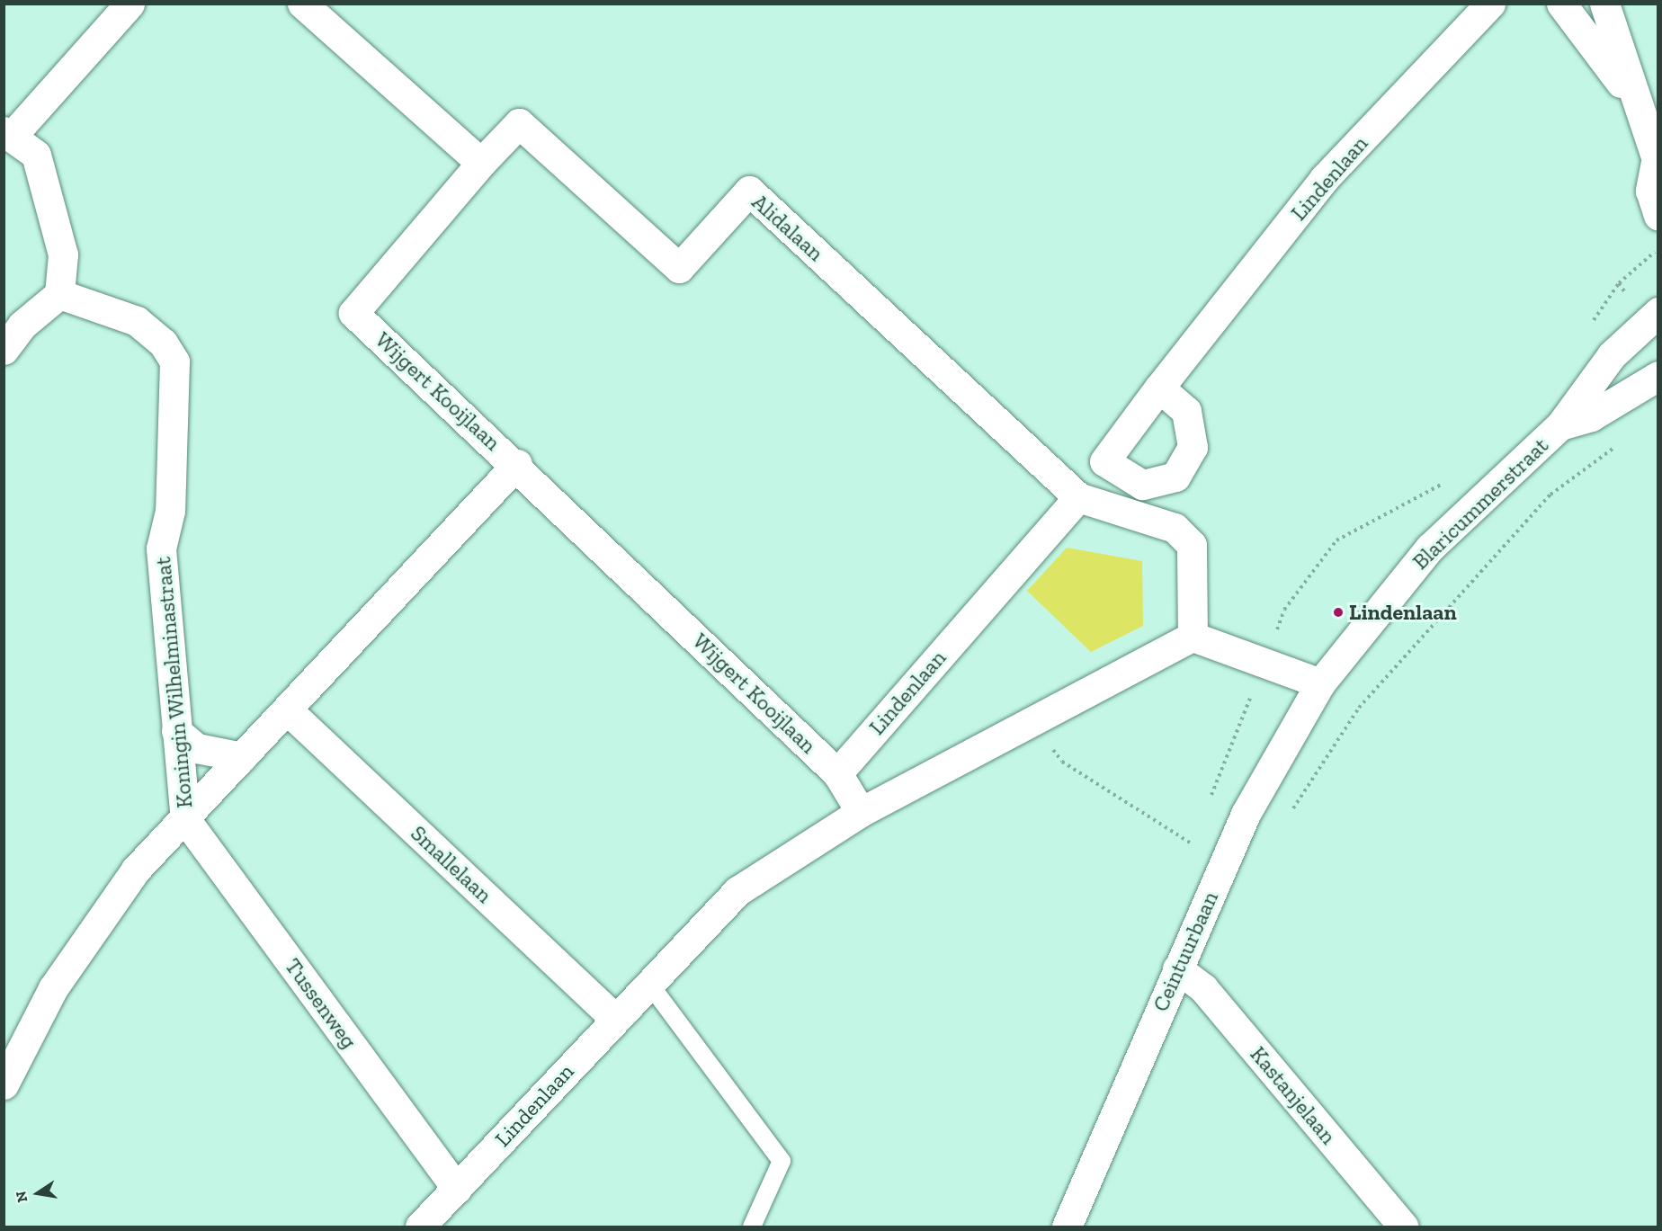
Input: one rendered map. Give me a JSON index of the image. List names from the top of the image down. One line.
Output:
{"streets":{"street":["Lindenlaan","Alidalaan","Wijgert Kooijlaan","Blaricummerstraat","Koningin Wilhelminastraat","Smallelaan","Ceintuurbaan","Tussenweg","Kastanjelaan"]},"crossings":[["Lindenlaan","Alidalaan"],["Lindenlaan","Wijgert Kooijlaan"],["Lindenlaan","Smallelaan"],["Lindenlaan","Tussenweg"],["Alidalaan","Wijgert Kooijlaan"],["Blaricummerstraat","Ceintuurbaan"],["Koningin Wilhelminastraat","Tussenweg"],["Ceintuurbaan","Kastanjelaan"]],"places":["Lindenlaan"],"north":"left"}
